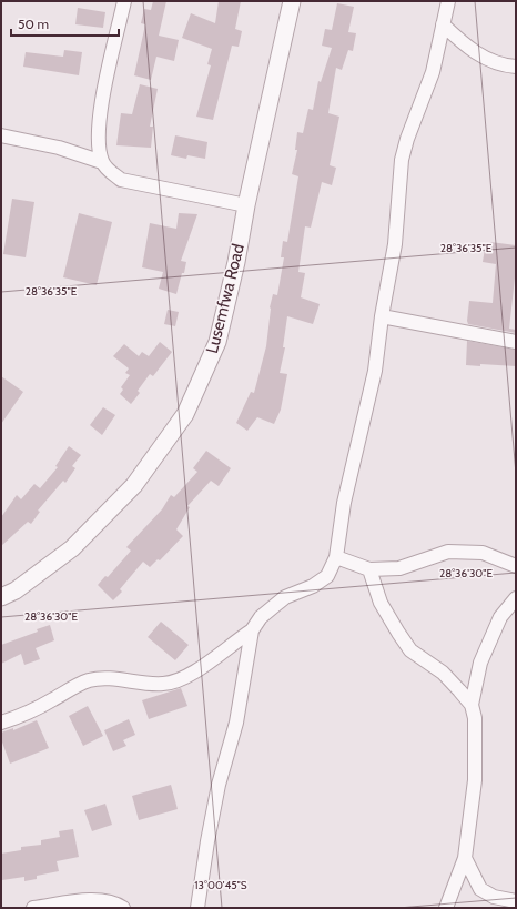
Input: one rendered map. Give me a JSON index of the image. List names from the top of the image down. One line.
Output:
{"streets":{"street":["Lusemfwa Road"]},"scale_bar":"50 m","coordinates":["28°36'35\"E","28°36'30\"E","13°00'45\"S"]}
